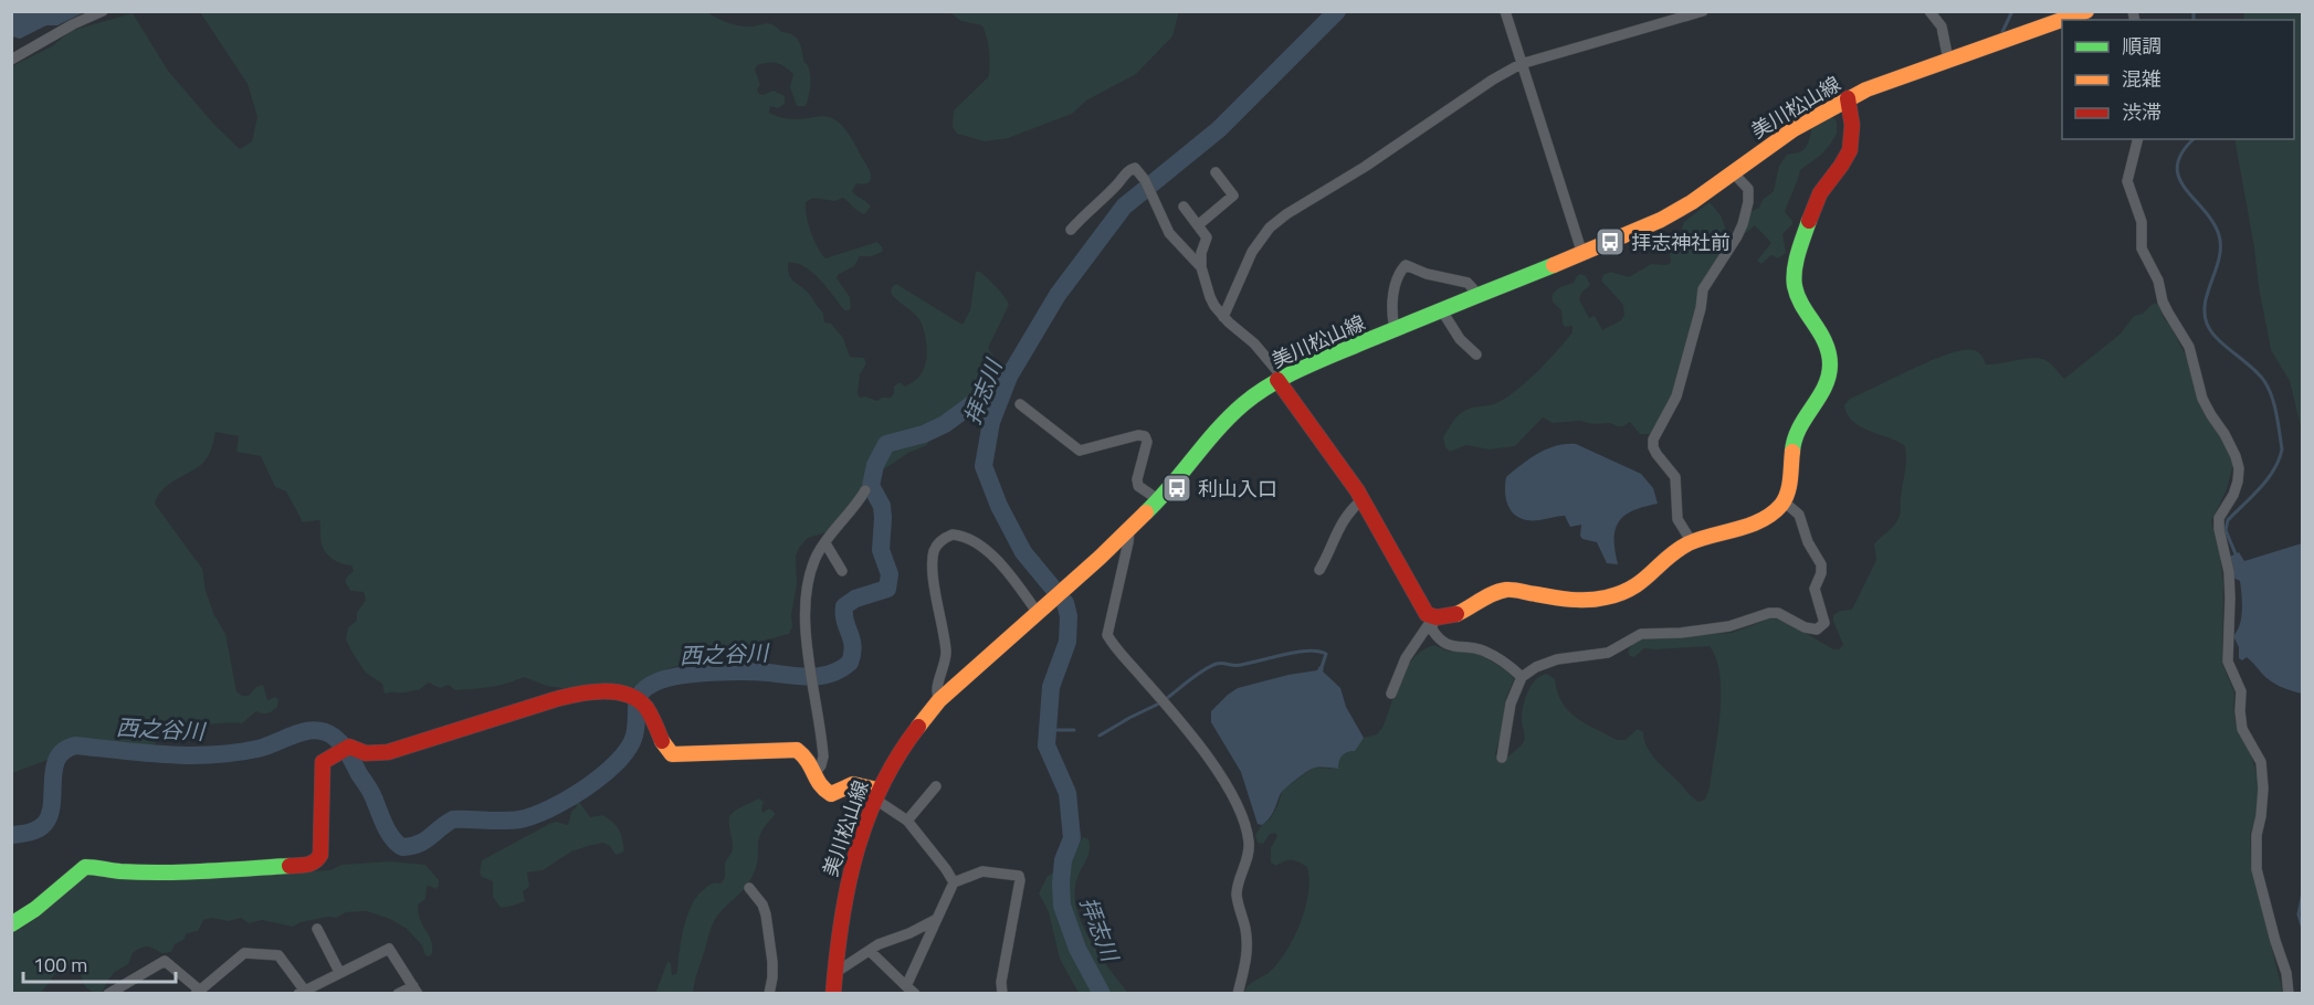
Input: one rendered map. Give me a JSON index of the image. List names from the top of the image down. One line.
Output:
{"streets":{"street":["美川松山線"]},"water":["拝志川","西之谷川"],"places":{"bus stop":["拝志神社前","利山入口"]},"legend":["順調","混雑","渋滞"],"scale_bar":"100 m"}
